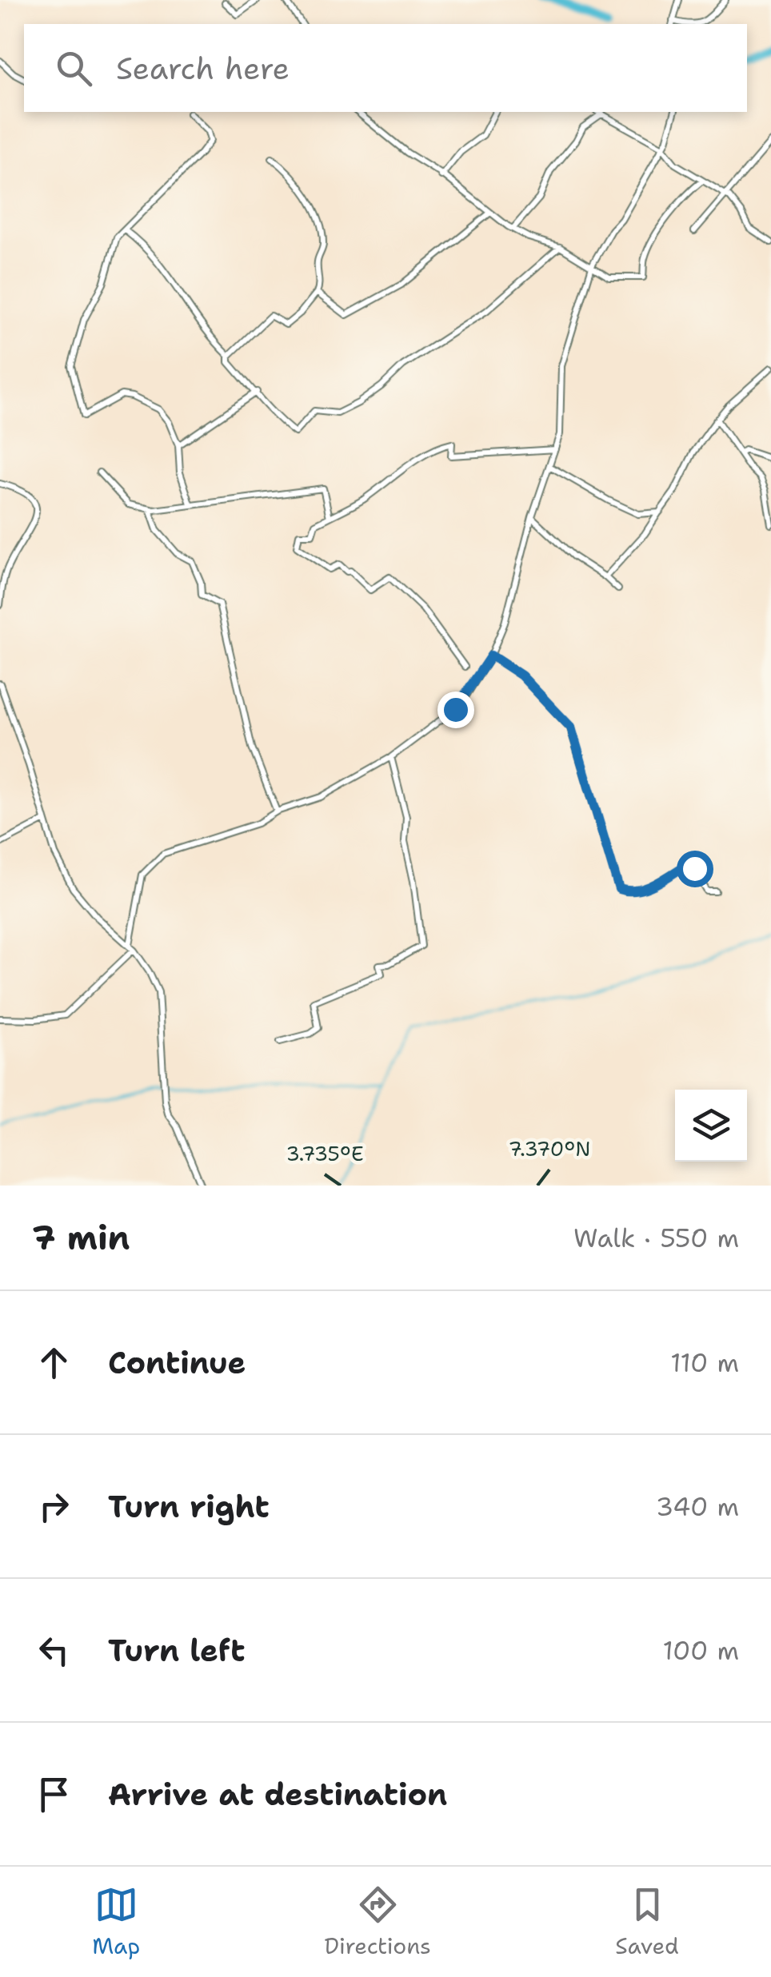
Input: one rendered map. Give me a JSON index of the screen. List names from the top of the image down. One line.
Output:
{"page":{"search":"Search here","heading":["7 min","Walk · 550 m"],"list":[["Continue","110 m"],["Turn right","340 m"],["Turn left","100 m"],"Arrive at destination"],"nav":["Map","Directions","Saved"]},"coordinates":["7.370°N","3.735°E"]}
